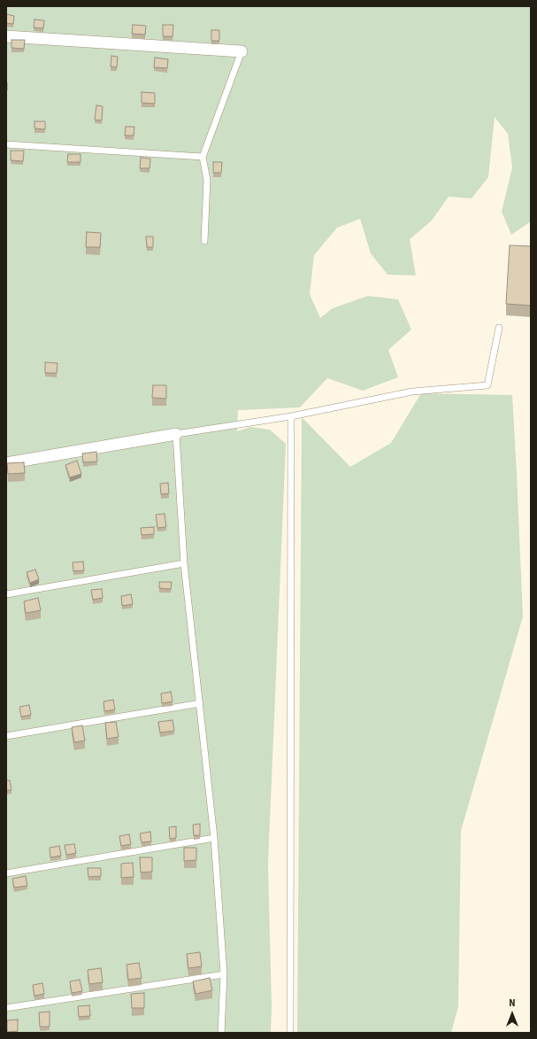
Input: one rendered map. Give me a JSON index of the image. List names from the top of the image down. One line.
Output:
{"north":"top"}
